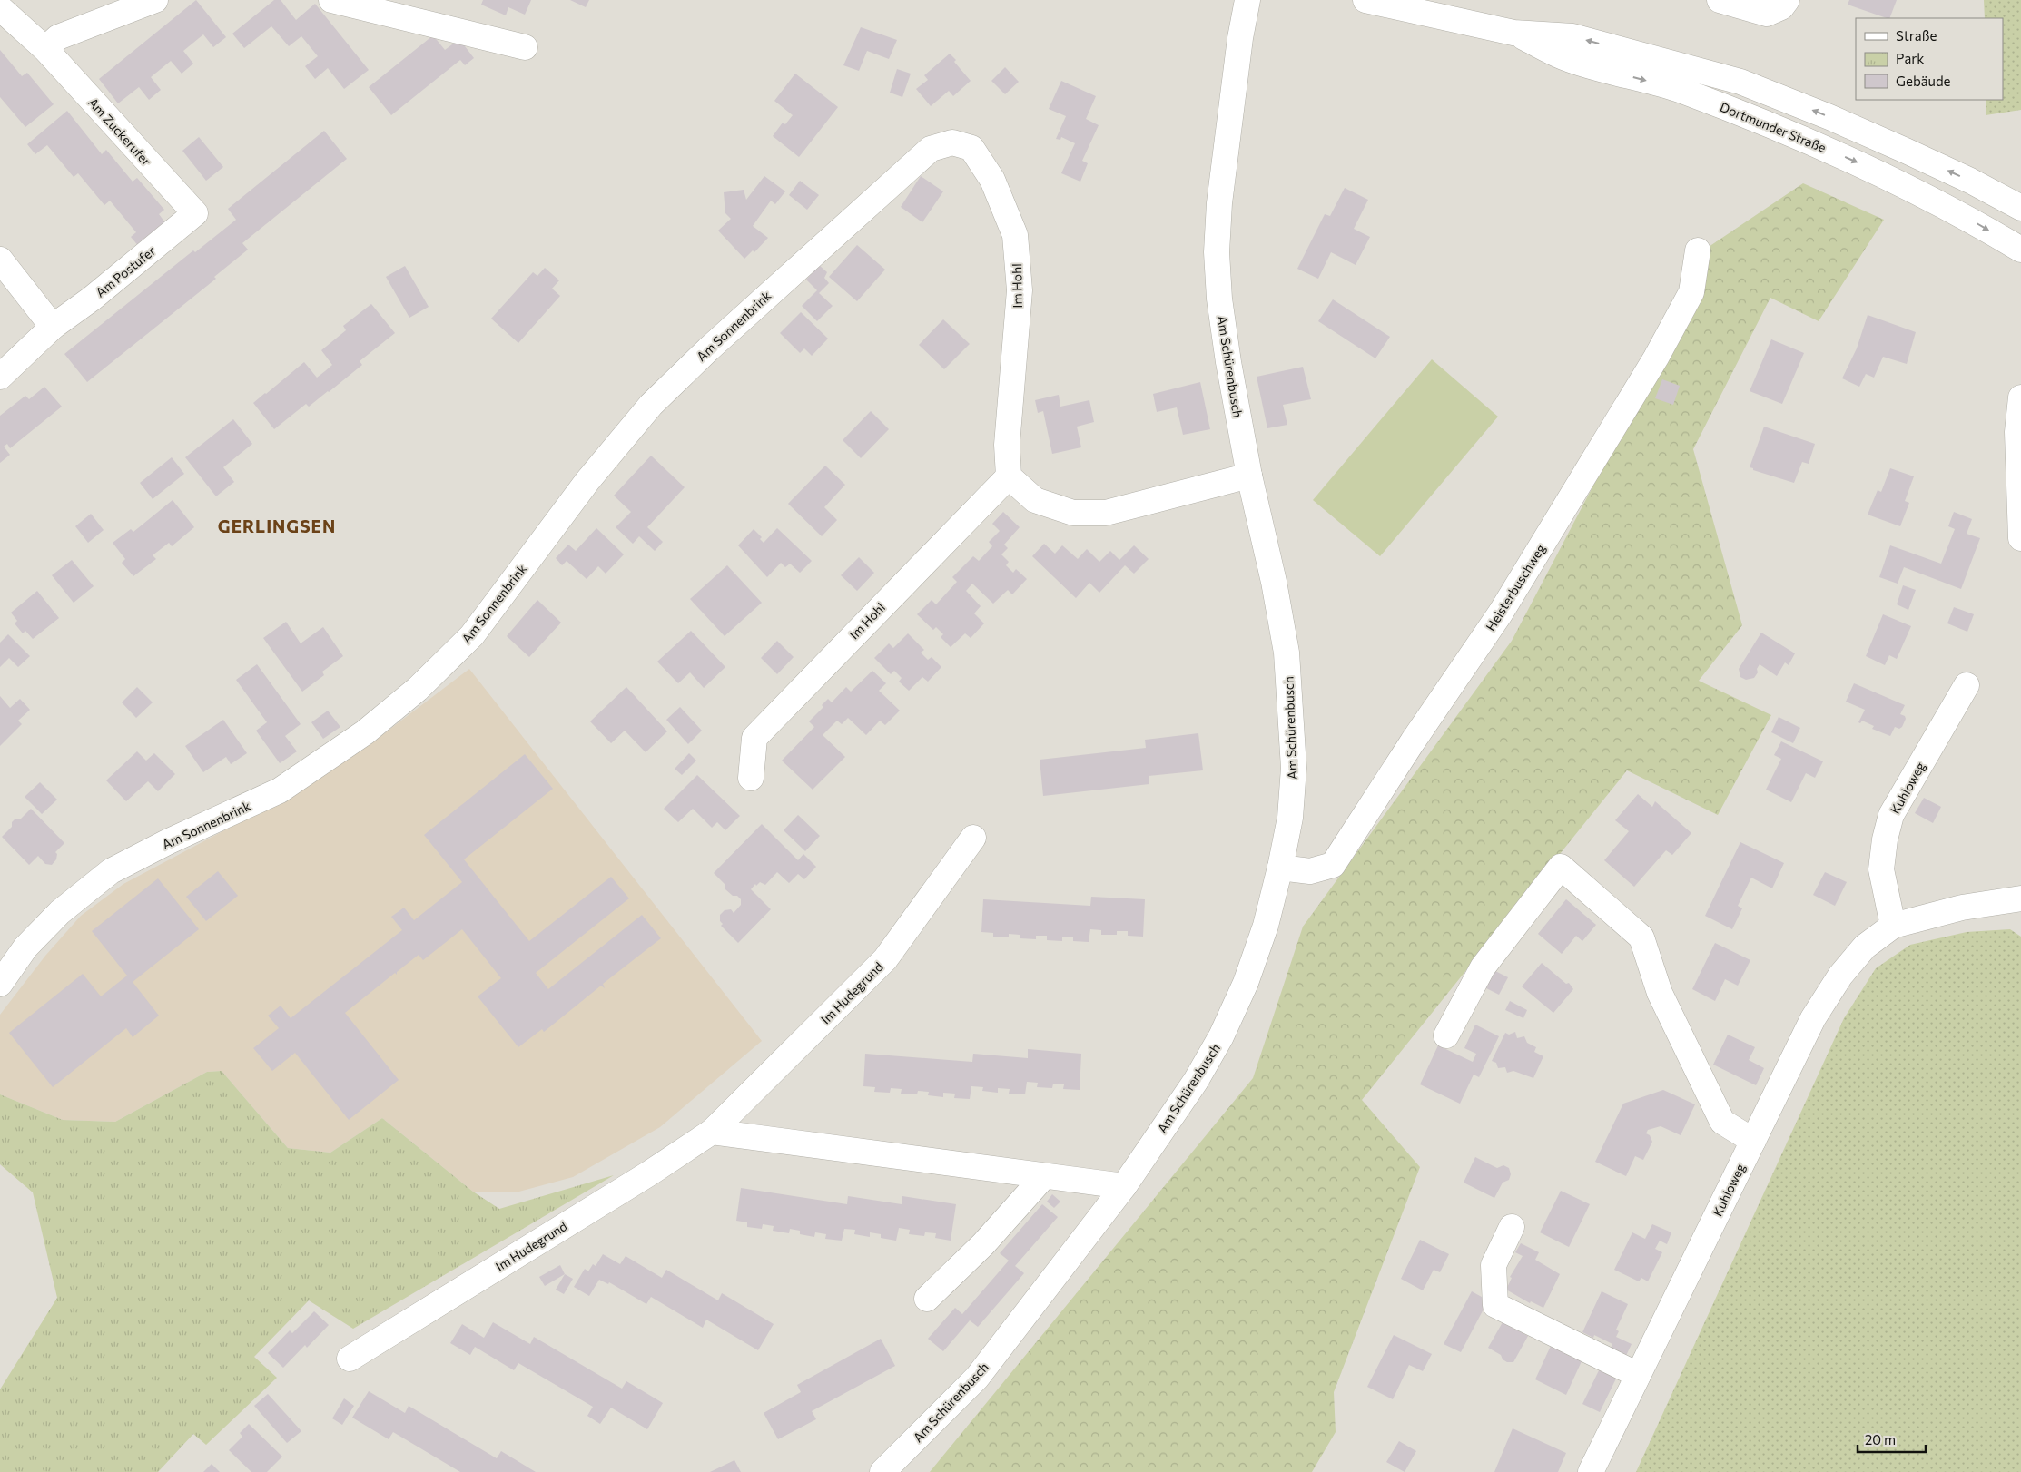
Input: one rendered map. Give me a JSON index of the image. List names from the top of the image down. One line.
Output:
{"streets":{"street":["Dortmunder Straße","Am Zuckerufer","Am Postufer","Im Hohl","Am Sonnenbrink","Am Schürenbusch","Heisterbuschweg","Kuhloweg","Im Hudegrund"]},"crossings":[["Am Zuckerufer","Am Postufer"],["Im Hohl","Am Sonnenbrink"],["Am Schürenbusch","Heisterbuschweg"]],"districts":["GERLINGSEN"],"legend":["Straße","Park","Gebäude"],"scale_bar":"20 m"}
